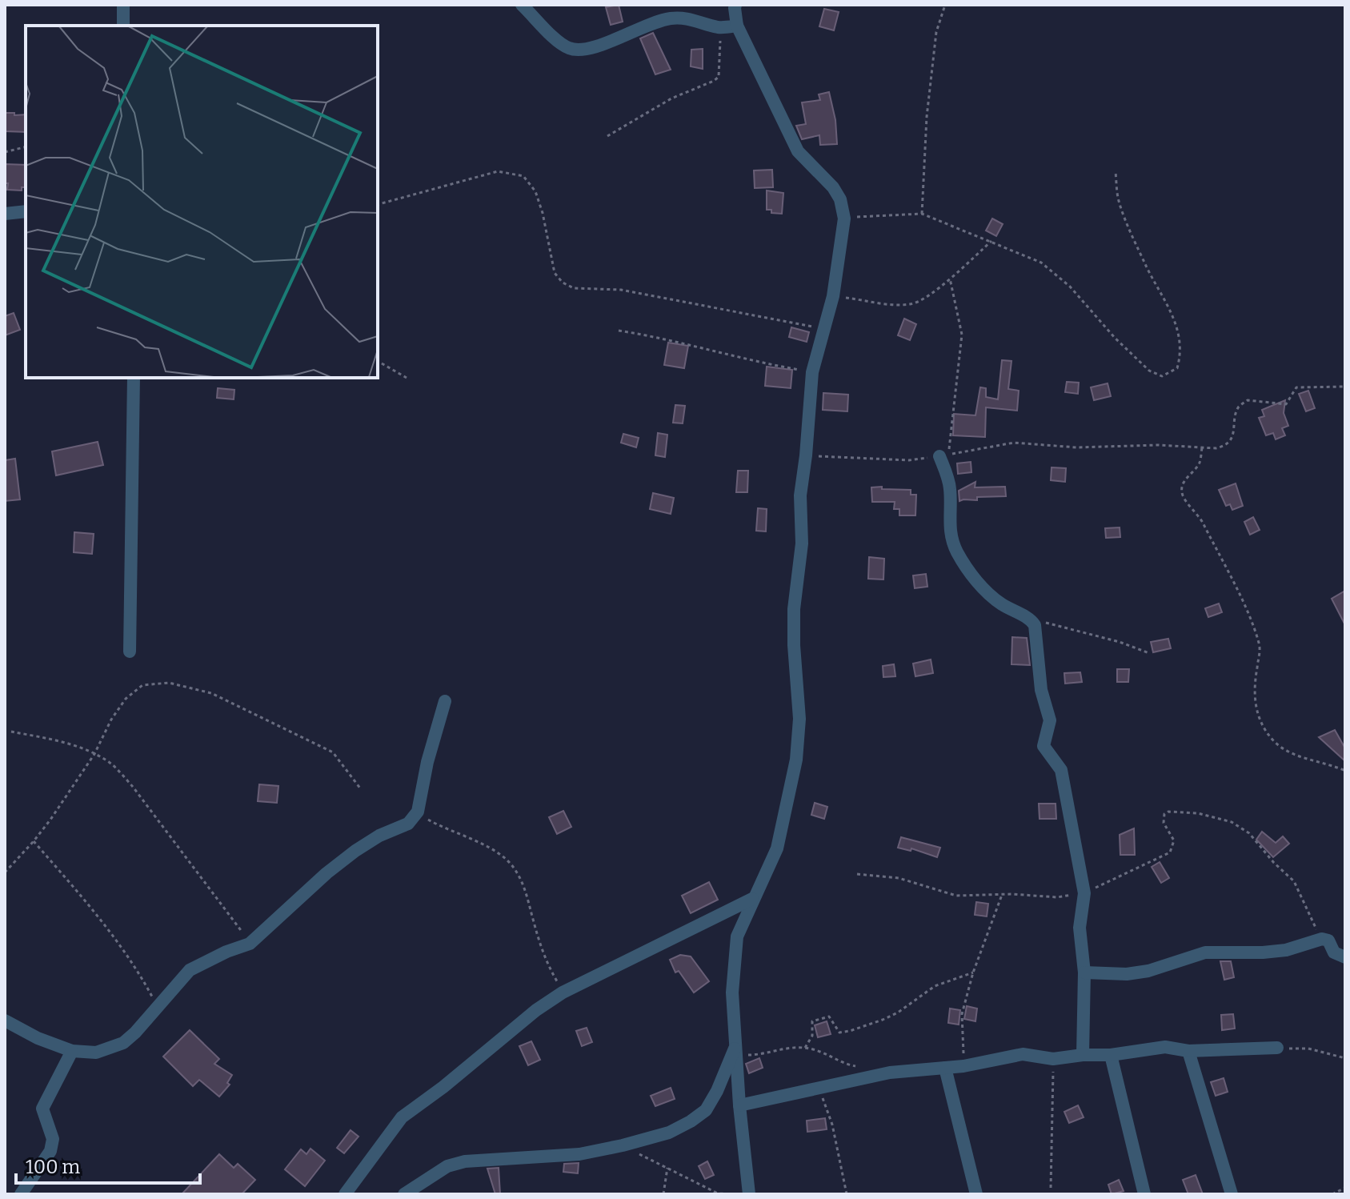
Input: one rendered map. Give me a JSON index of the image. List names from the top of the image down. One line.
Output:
{"scale_bar":"100 m"}
